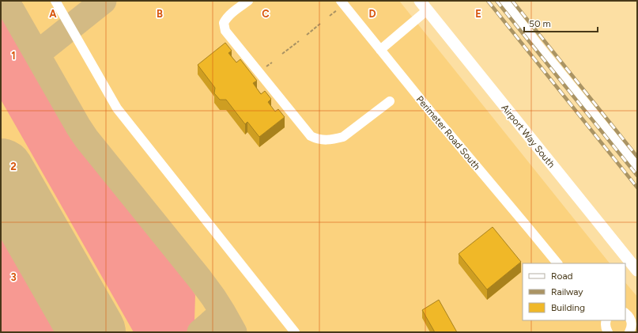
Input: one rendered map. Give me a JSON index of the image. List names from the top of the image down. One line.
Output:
{"streets":{"main road":["Airport Way South"],"lane":["Perimeter Road South"]},"legend":["Road","Railway","Building"],"scale_bar":"50 m","grid":{"columns":["A","B","C","D","E"],"rows":["1","2","3"]}}
